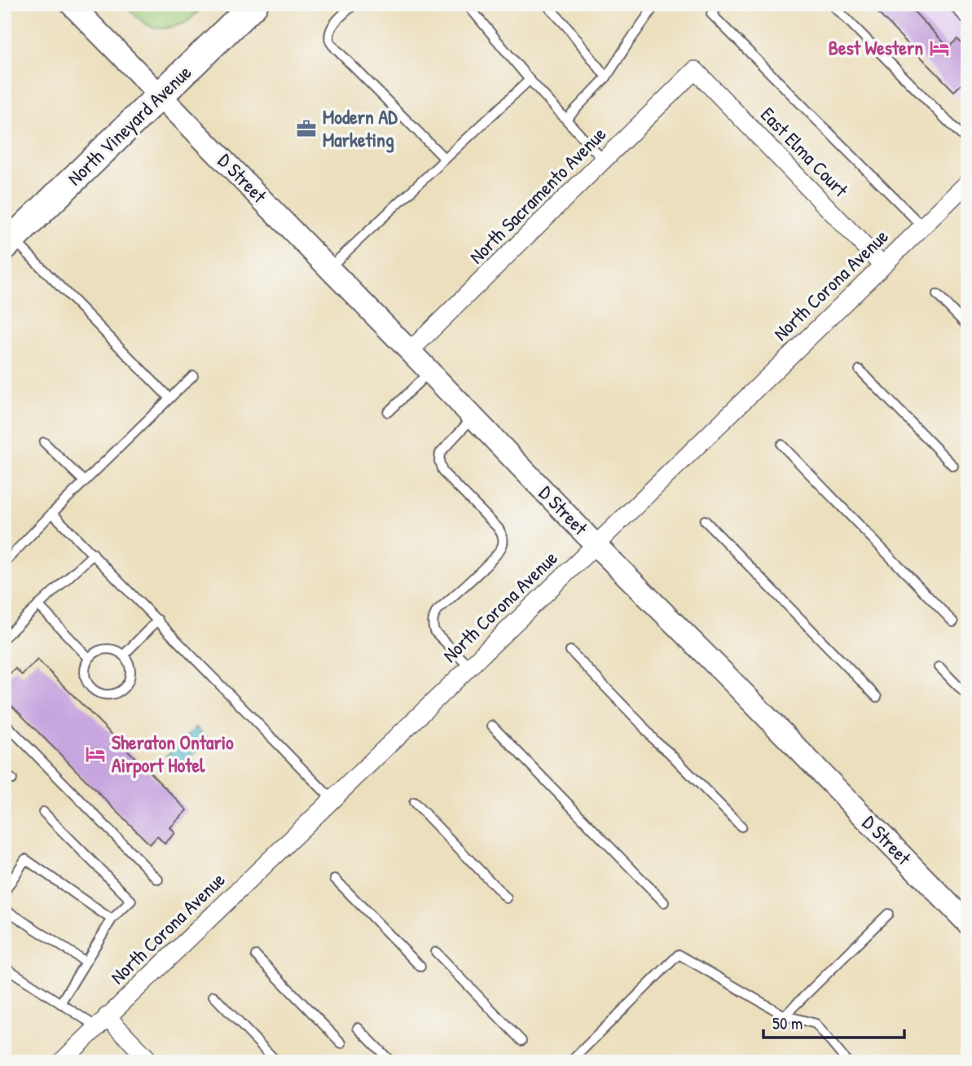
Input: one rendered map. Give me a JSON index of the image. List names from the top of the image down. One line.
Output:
{"streets":{"main road":["North Vineyard Avenue"],"street":["East Elma Court","D Street","North Sacramento Avenue","North Corona Avenue"]},"crossings":[["North Vineyard Avenue","D Street"],["East Elma Court","North Sacramento Avenue"],["East Elma Court","North Corona Avenue"],["D Street","North Sacramento Avenue"],["D Street","North Corona Avenue"]],"places":{"hotel":["Best Western","Sheraton Ontario Airport Hotel"],"office":["Modern AD Marketing"]},"scale_bar":"50 m"}
